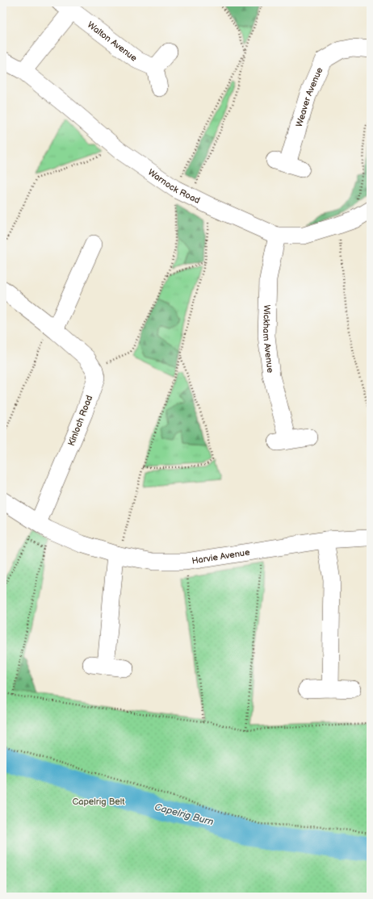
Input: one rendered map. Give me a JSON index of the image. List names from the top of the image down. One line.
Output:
{"streets":{"street":["Walton Avenue","Weaver Avenue","Warnock Road","Wickham Avenue","Kinloch Road","Harvie Avenue"]},"crossings":[["Walton Avenue","Warnock Road"],["Warnock Road","Wickham Avenue"],["Kinloch Road","Harvie Avenue"]],"water":["Capelrig Burn"],"parks":["Capelrig Belt"]}
